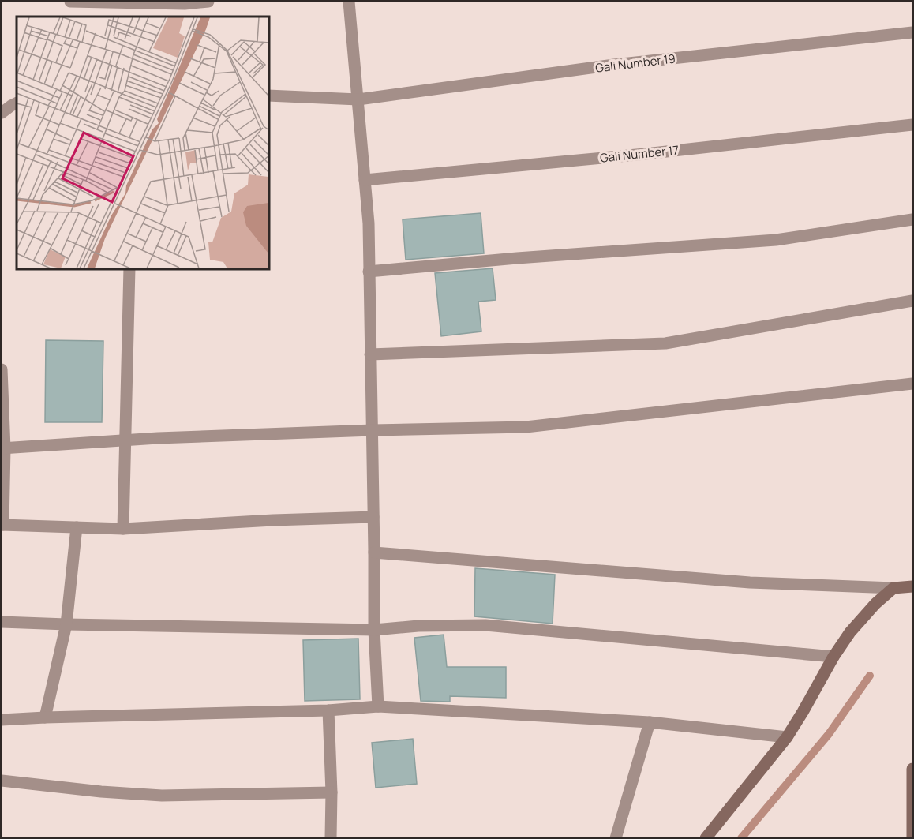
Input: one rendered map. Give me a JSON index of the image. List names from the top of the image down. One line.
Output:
{"streets":{"street":["Gali Number 19","Gali Number 17"]}}
